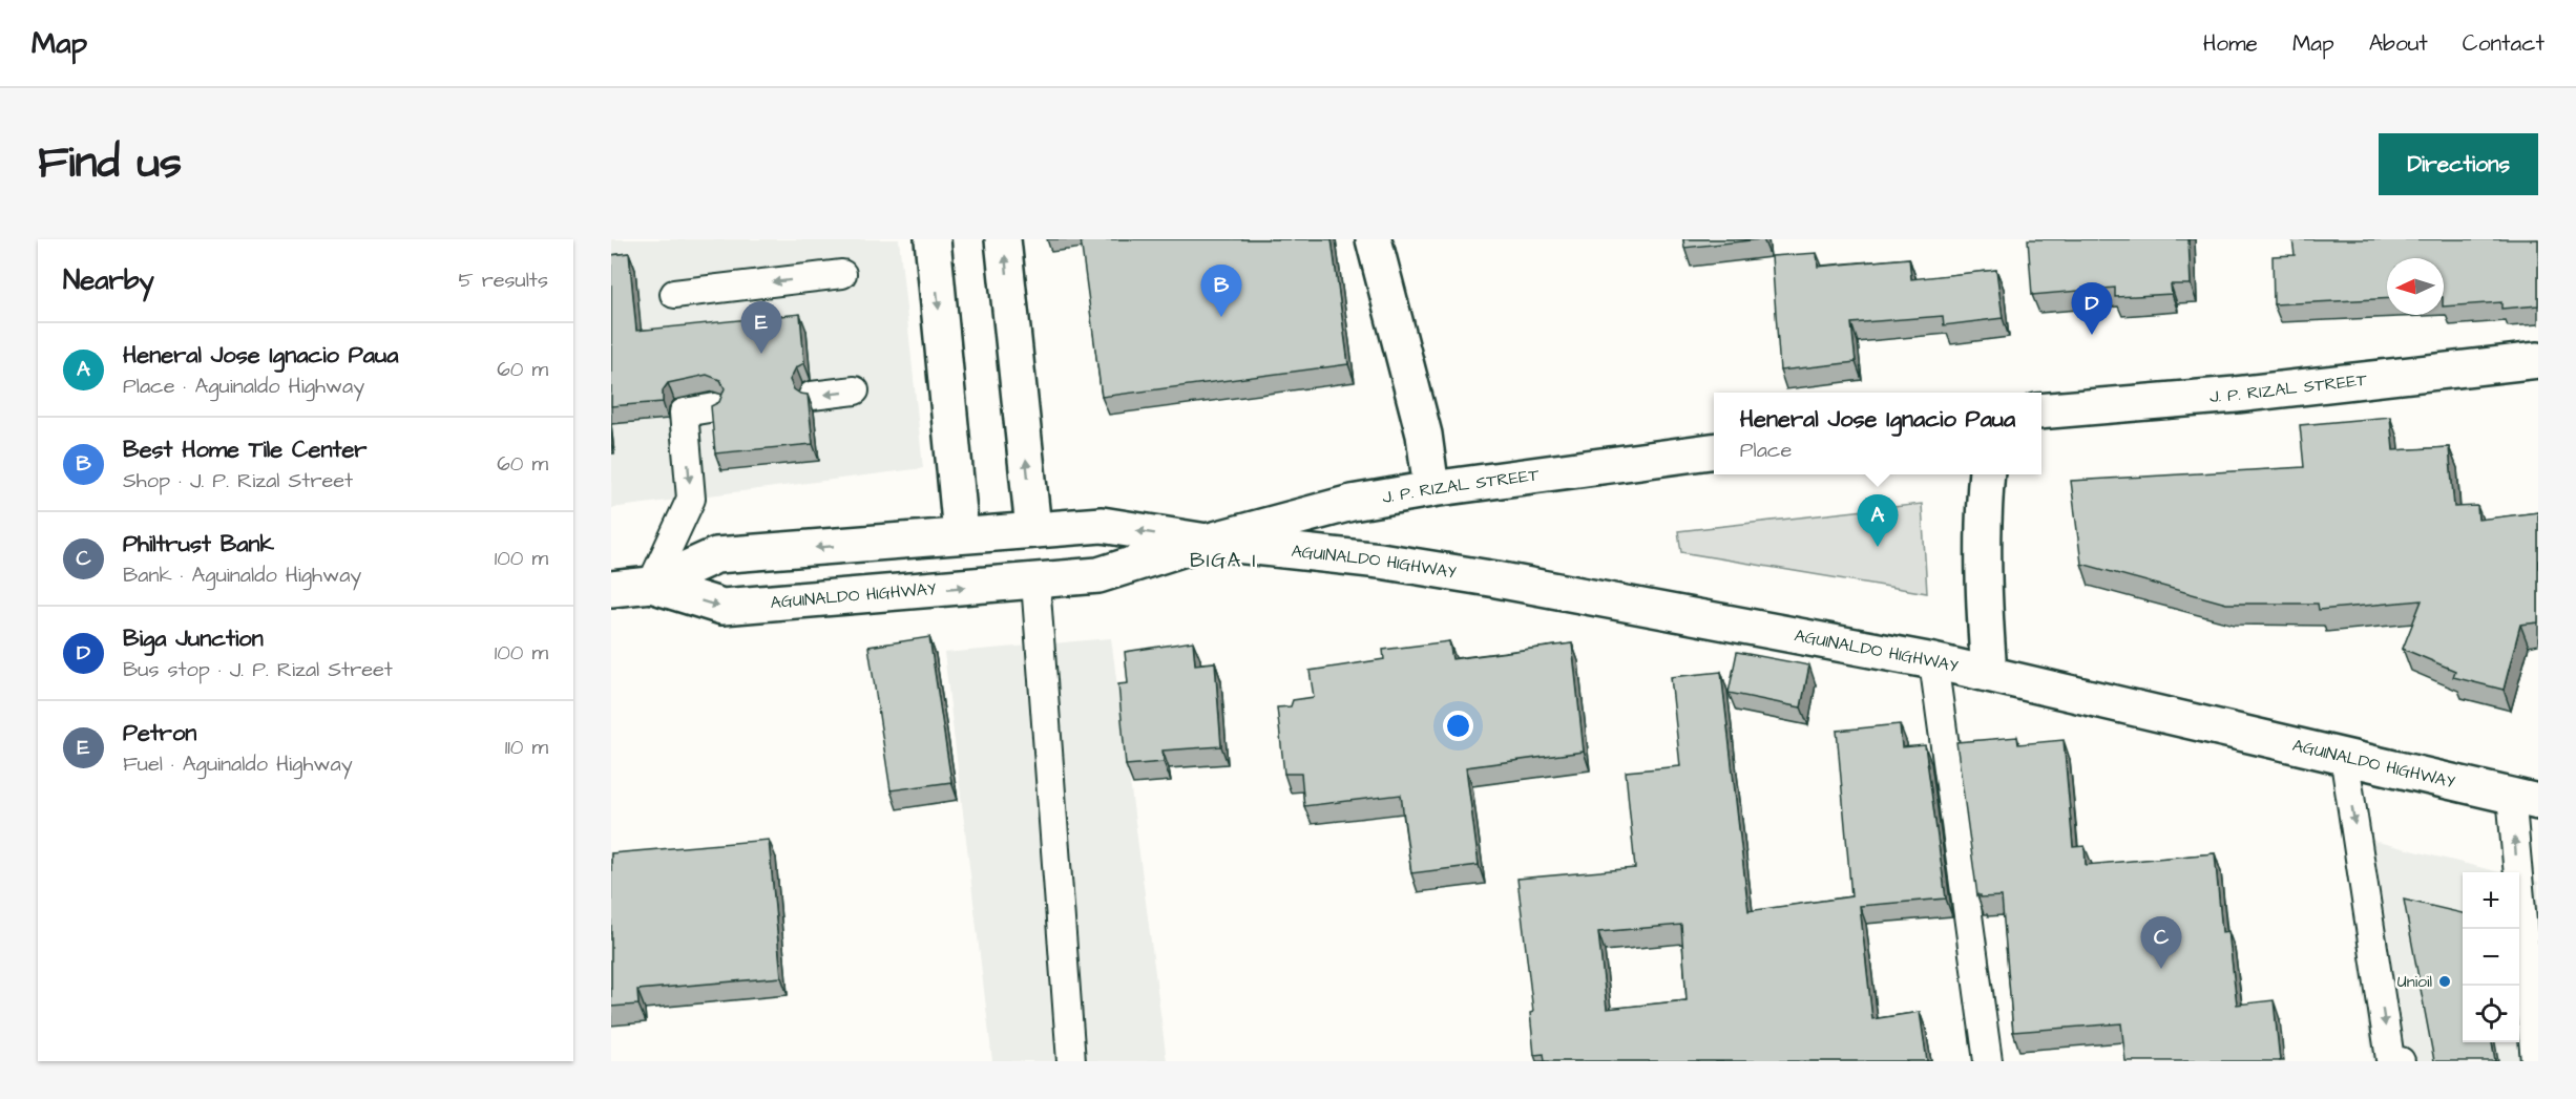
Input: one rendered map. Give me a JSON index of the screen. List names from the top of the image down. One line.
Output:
{"streets":{"main road":["J. P. RIZAL STREET","AGUINALDO HIGHWAY"]},"crossings":[["J. P. RIZAL STREET","AGUINALDO HIGHWAY"]],"districts":["BIGA I"],"places":["Unioil"],"north":"left","page":{"header":"Map","nav":["Home","Map","About","Contact"],"title":"Find us","buttons":"Directions","heading":["Nearby","5 results"],"pins":["B","D","E","A","C"],"list":[{"mark":"A","name":"Heneral Jose Ignacio Paua","note":"Place · Aguinaldo Highway","value":"60 m"},{"mark":"B","name":"Best Home Tile Center","note":"Shop · J. P. Rizal Street","value":"60 m"},{"mark":"C","name":"Philtrust Bank","note":"Bank · Aguinaldo Highway","value":"100 m"},{"mark":"D","name":"Biga Junction","note":"Bus stop · J. P. Rizal Street","value":"100 m"},{"mark":"E","name":"Petron","note":"Fuel · Aguinaldo Highway","value":"110 m"}],"popup":["Heneral Jose Ignacio Paua","Place"],"map_buttons":["+","−"]}}
